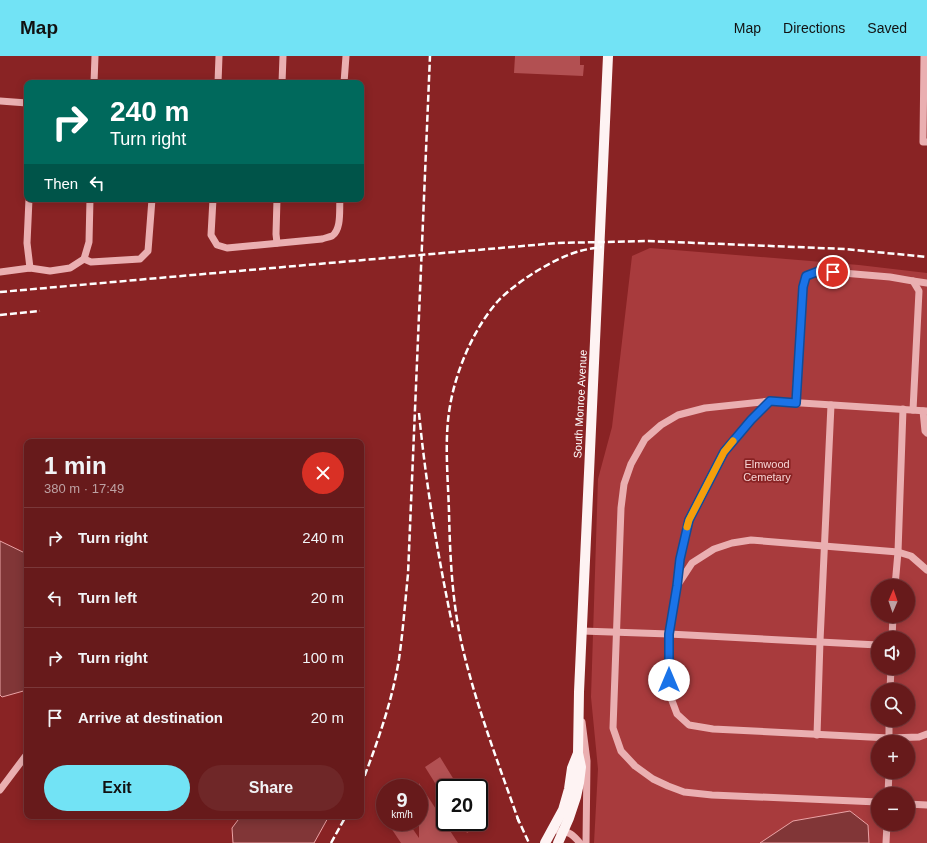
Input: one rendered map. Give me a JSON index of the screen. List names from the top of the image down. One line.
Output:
{"streets":{"main road":["South Monroe Avenue"]},"parks":["Elmwood Cemetary"],"north":"top","page":{"header":"Map","nav":["Map","Directions","Saved"],"turn":["240 m","Turn right"],"then":"Then","heading":["1 min","380 m · 17:49"],"list":[{"name":"Turn right","value":"240 m"},{"name":"Turn left","value":"20 m"},{"name":"Turn right","value":"100 m"},{"name":"Arrive at destination","value":"20 m"}],"map_buttons":["+","−"],"buttons":["Exit","Share"],"speed":"9 km/h","limit":"20"}}
